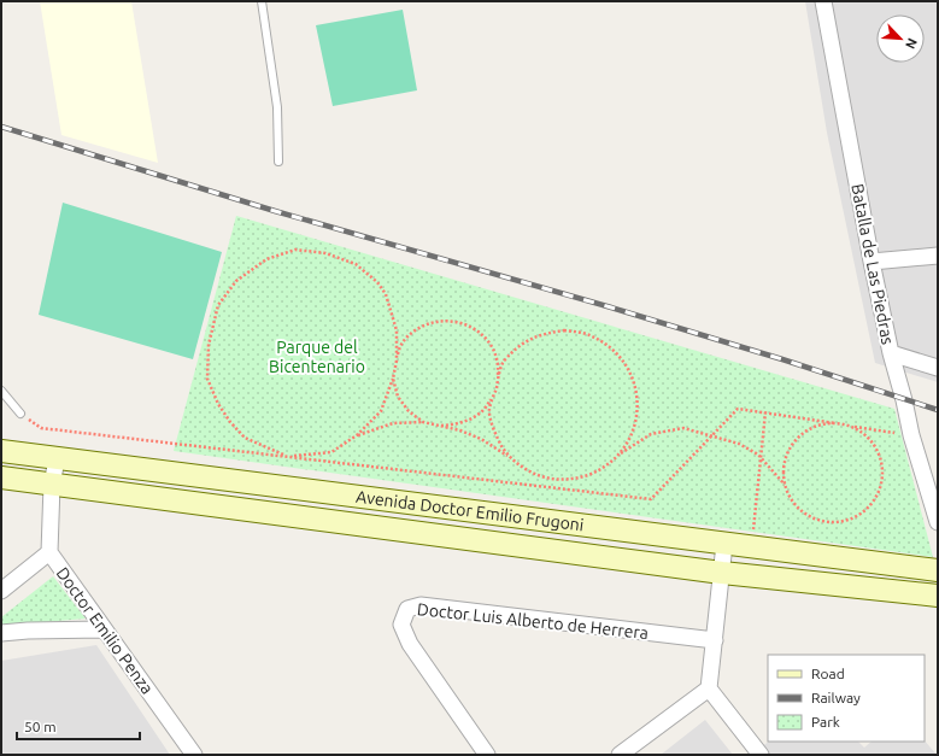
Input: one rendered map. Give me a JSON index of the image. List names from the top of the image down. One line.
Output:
{"streets":{"street":["Batalla de Las Piedras","Avenida Doctor Emilio Frugoni","Doctor Luis Alberto de Herrera","Doctor Emilio Penza"]},"parks":["Parque del Bicentenario"],"legend":["Road","Railway","Park"],"scale_bar":"50 m","north":"bottom right"}
